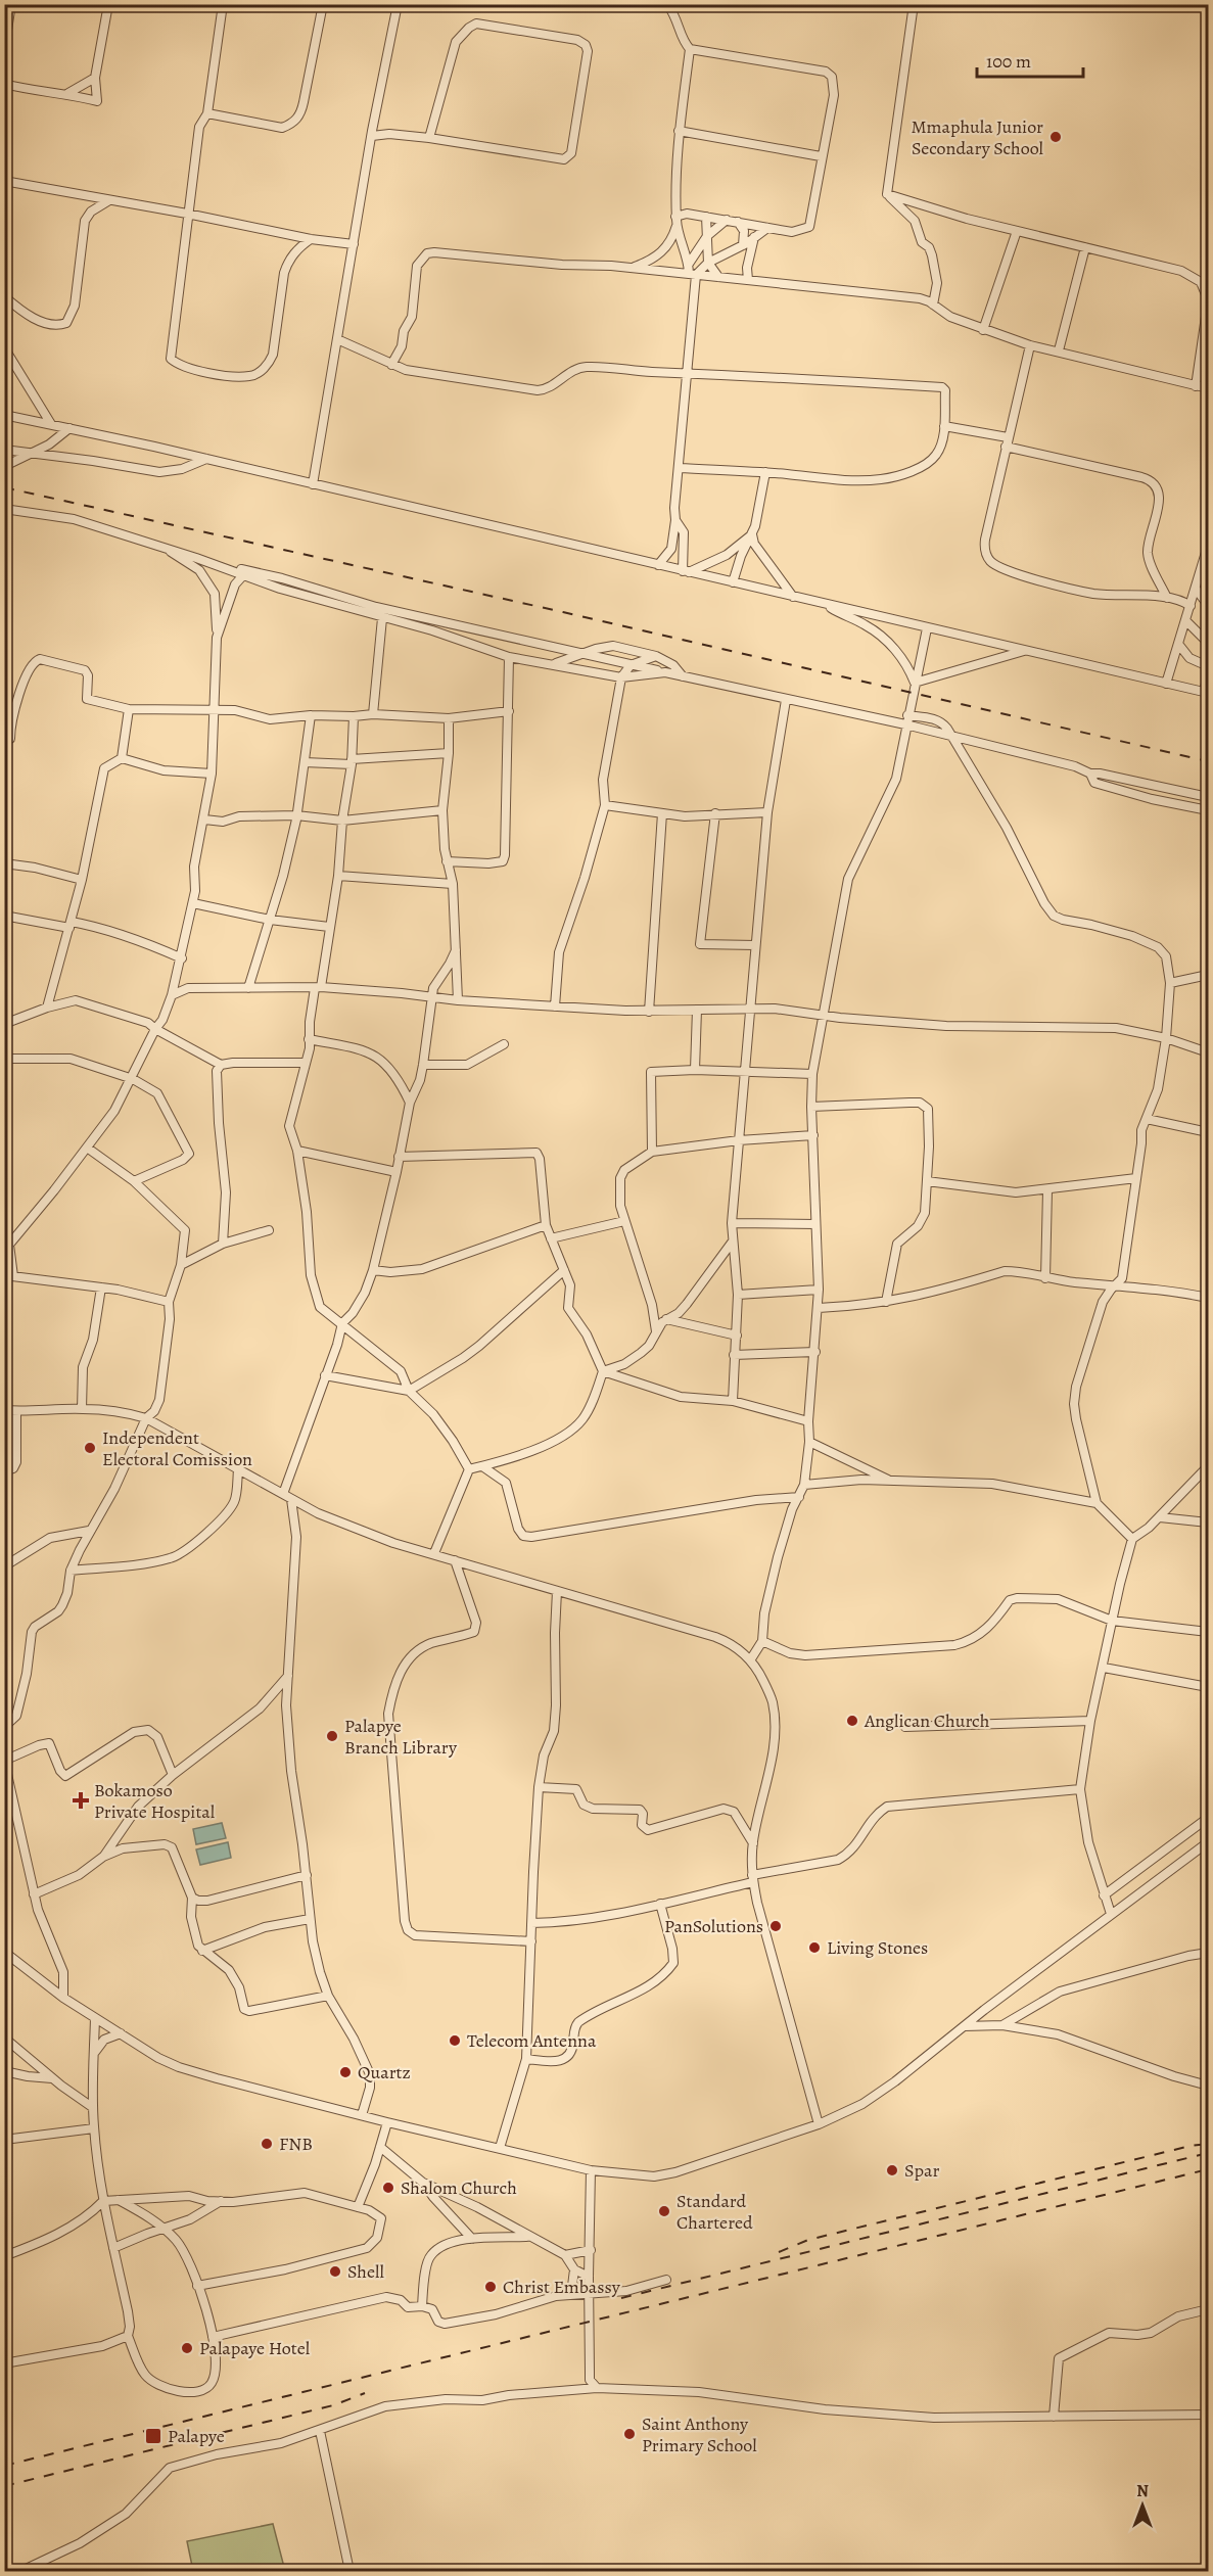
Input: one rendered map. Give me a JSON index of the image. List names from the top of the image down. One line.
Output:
{"places":{"other":["Mmaphula Junior Secondary School","Independent Electoral Comission","Anglican Church","Palapye Branch Library","PanSolutions","Living Stones","Telecom Antenna","Quartz","FNB","Spar","Shalom Church","Standard Chartered","Shell","Christ Embassy","Palapaye Hotel","Saint Anthony Primary School"],"health":["Bokamoso Private Hospital"],"transit":["Palapye"]},"scale_bar":"100 m","north":"top"}
